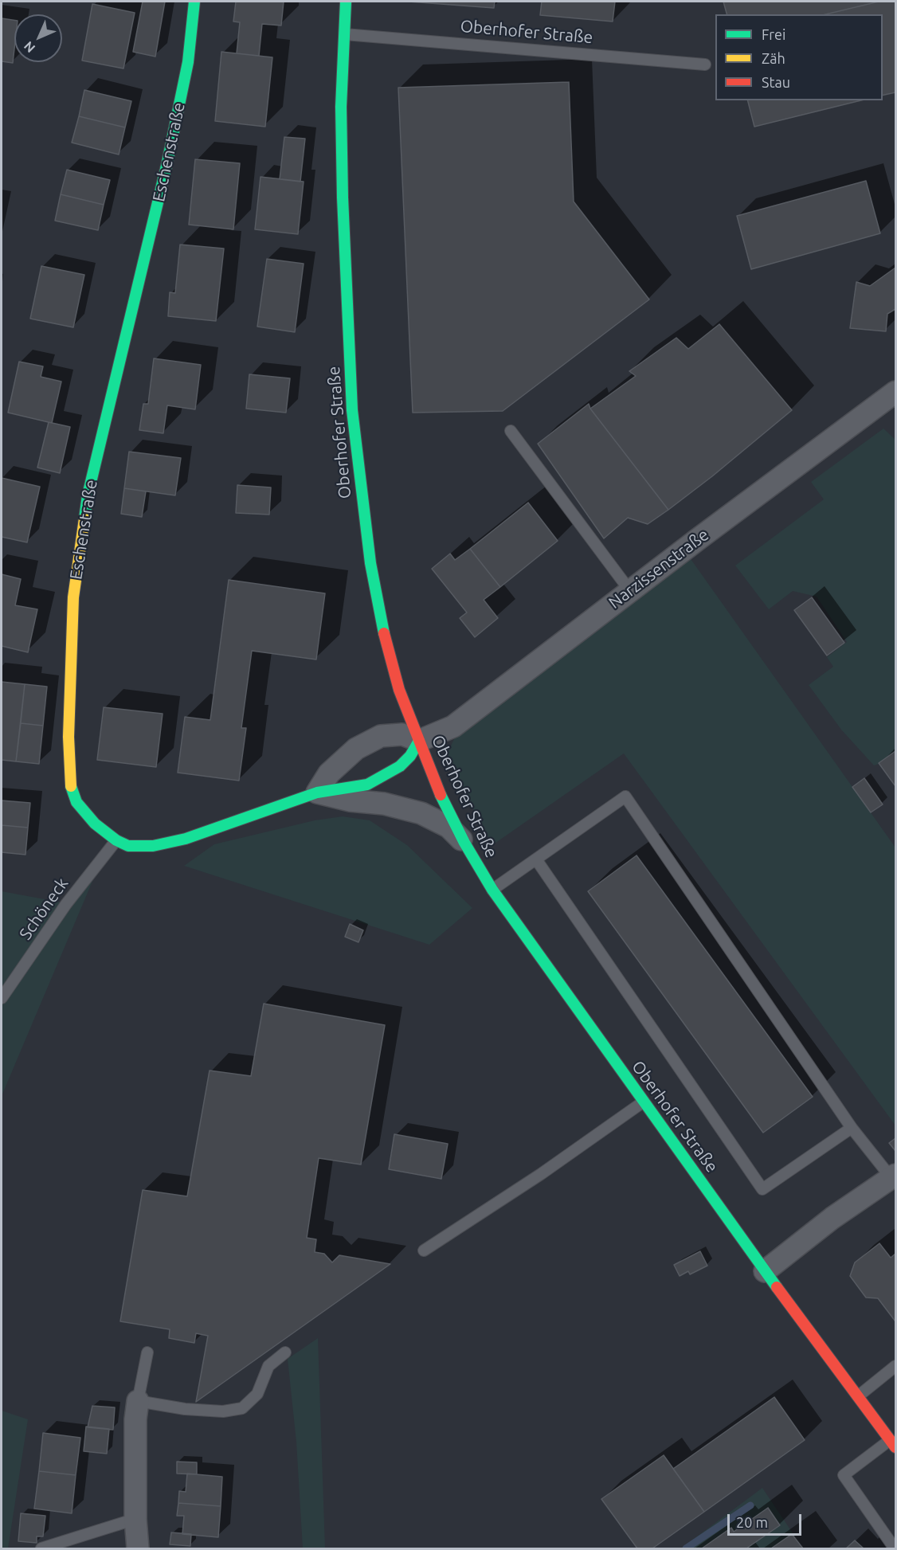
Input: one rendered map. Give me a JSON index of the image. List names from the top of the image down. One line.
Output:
{"streets":{"street":["Oberhofer Straße","Eschenstraße","Narzissenstraße"],"lane":["Schöneck"]},"crossings":[["Oberhofer Straße","Eschenstraße"],["Oberhofer Straße","Narzissenstraße"],["Eschenstraße","Narzissenstraße"],["Eschenstraße","Schöneck"]],"legend":["Frei","Zäh","Stau"],"scale_bar":"20 m","north":"bottom left"}
